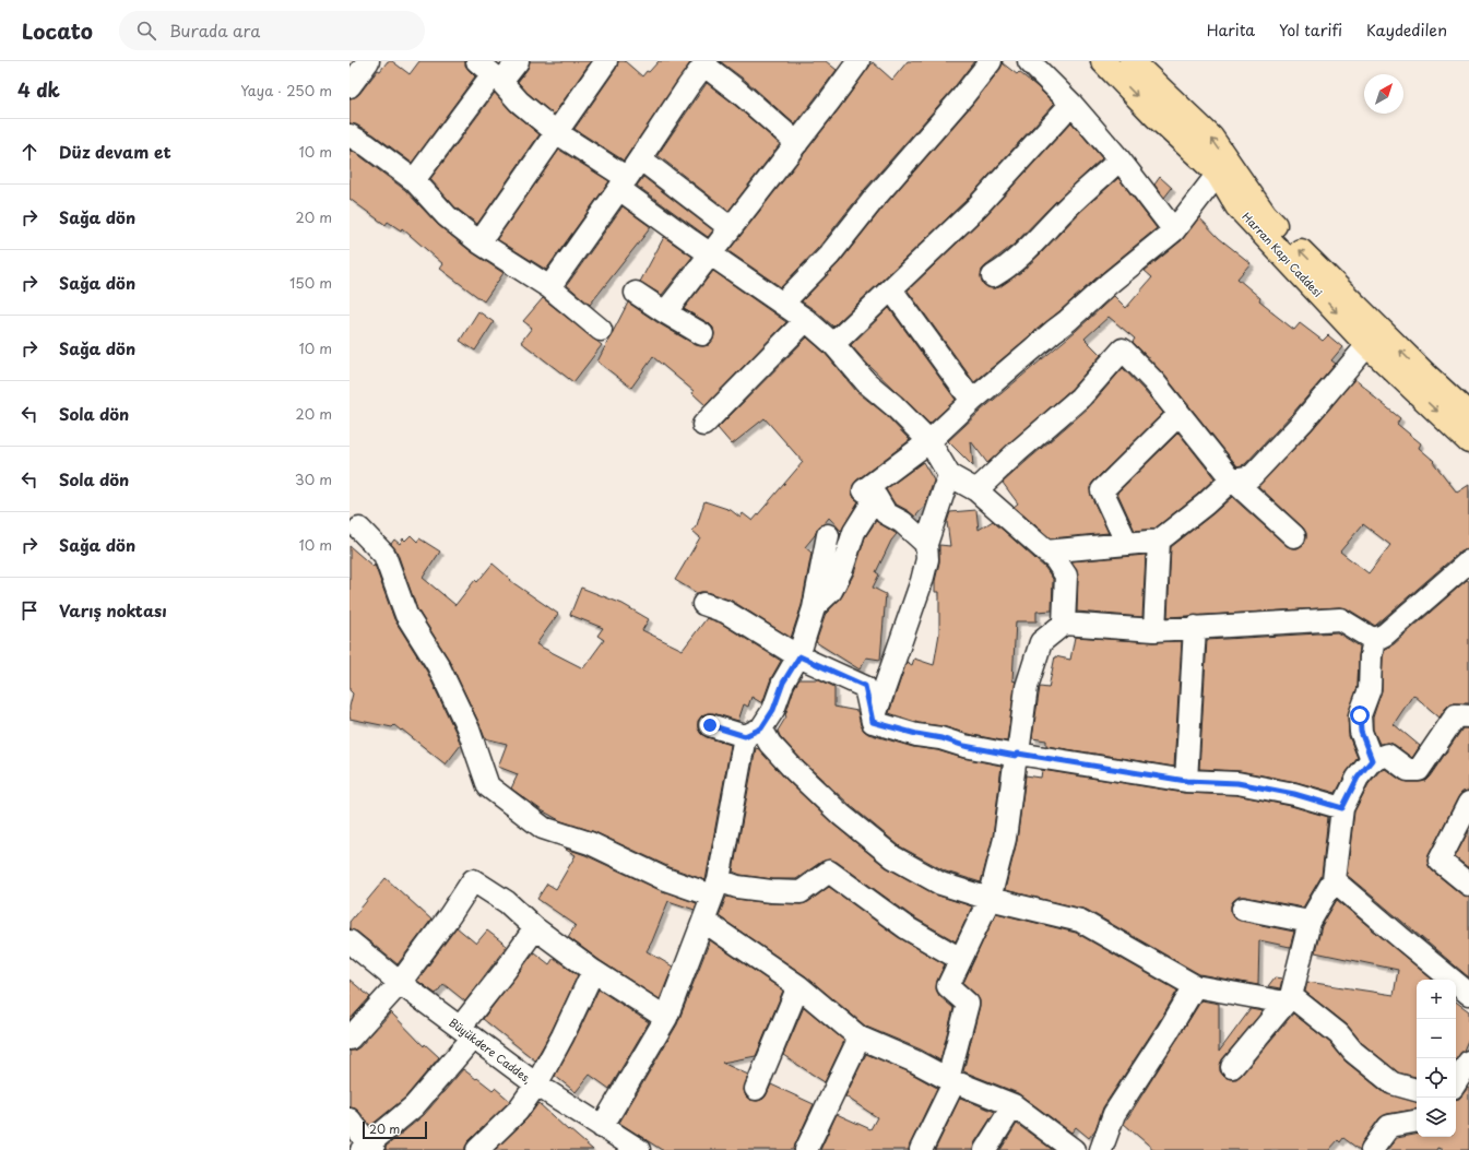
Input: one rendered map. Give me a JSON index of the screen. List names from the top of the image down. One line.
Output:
{"streets":{"main road":["Harran Kapı Caddesi"],"street":["Büyükdere Caddes,"]},"scale_bar":"20 m","north":"top right","page":{"header":"Locato","search":"Burada ara","nav":["Harita","Yol tarifi","Kaydedilen"],"heading":["4 dk","Yaya · 250 m"],"list":[["Düz devam et","10 m"],["Sağa dön","20 m"],["Sağa dön","150 m"],["Sağa dön","10 m"],["Sola dön","20 m"],["Sola dön","30 m"],["Sağa dön","10 m"],"Varış noktası"],"map_buttons":["+","−"],"scale":"20 m"}}
